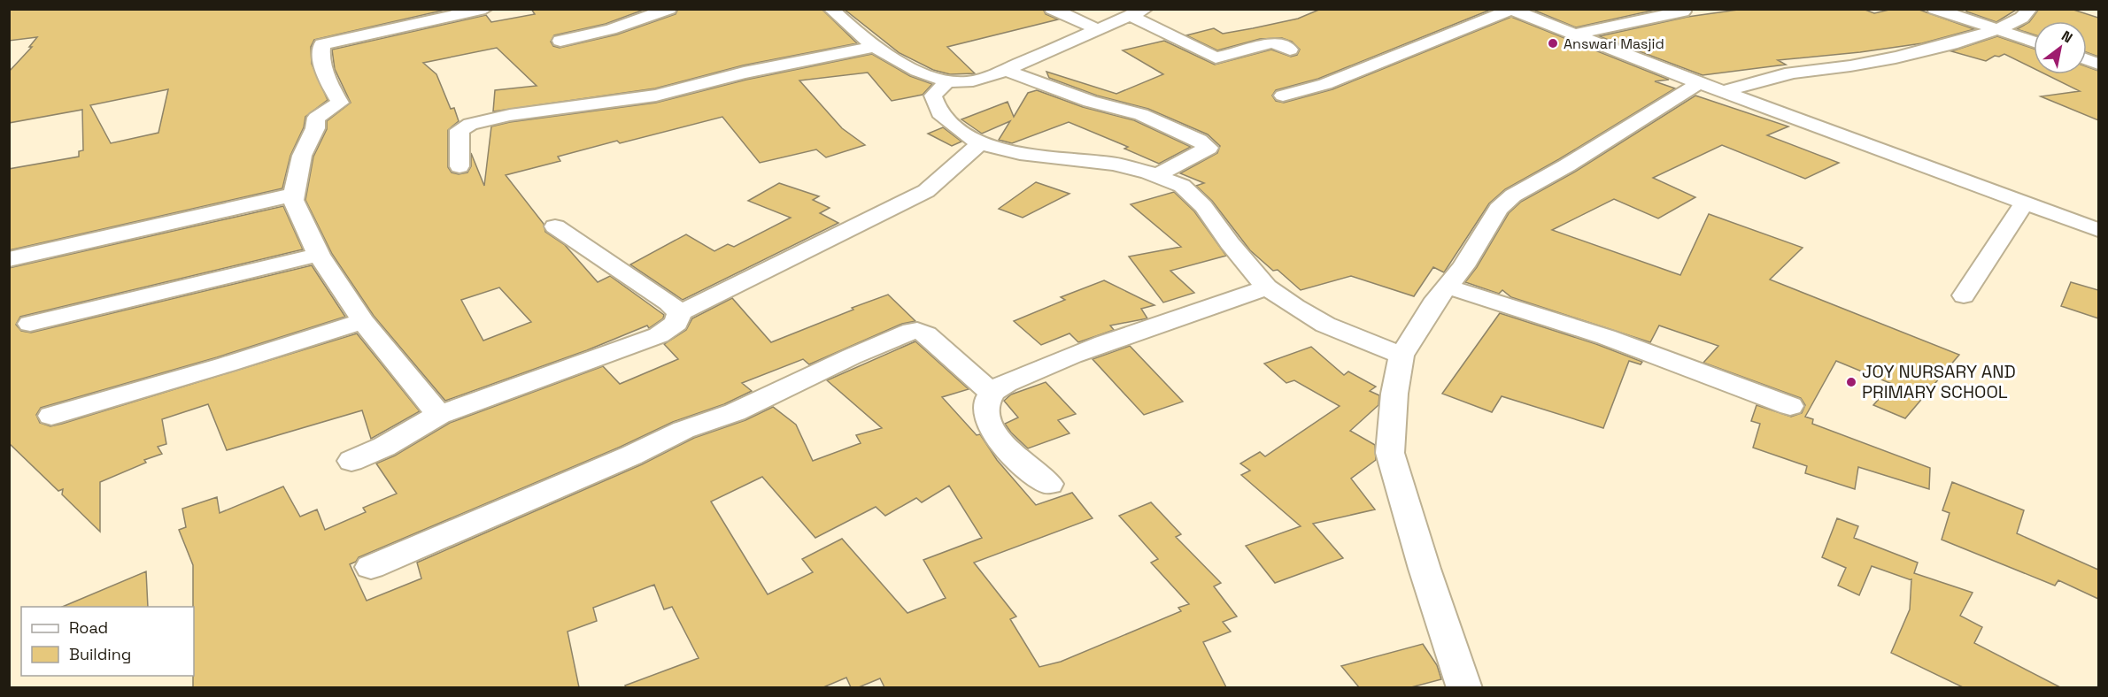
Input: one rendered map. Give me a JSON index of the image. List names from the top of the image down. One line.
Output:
{"places":["Answari Masjid","JOY NURSARY AND PRIMARY SCHOOL"],"legend":["Road","Building"],"north":"top right"}
